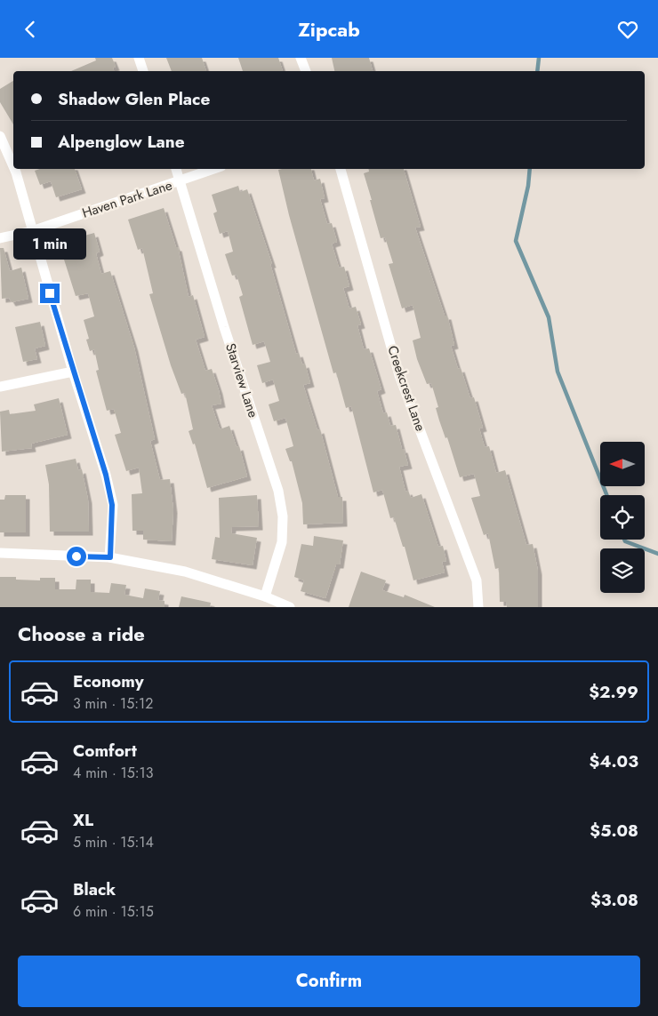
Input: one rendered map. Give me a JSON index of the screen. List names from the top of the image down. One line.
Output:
{"streets":{"street":["Haven Park Lane","Starview Lane","Creekcrest Lane"]},"crossings":[["Haven Park Lane","Starview Lane"]],"north":"left","page":{"header":"Zipcab","banner":["Shadow Glen Place","Alpenglow Lane"],"bubble":"1 min","heading":"Choose a ride","list":[{"name":"Economy","note":"3 min · 15:12","value":"$2.99"},{"name":"Comfort","note":"4 min · 15:13","value":"$4.03"},{"name":"XL","note":"5 min · 15:14","value":"$5.08"},{"name":"Black","note":"6 min · 15:15","value":"$3.08"}],"buttons":"Confirm"}}
